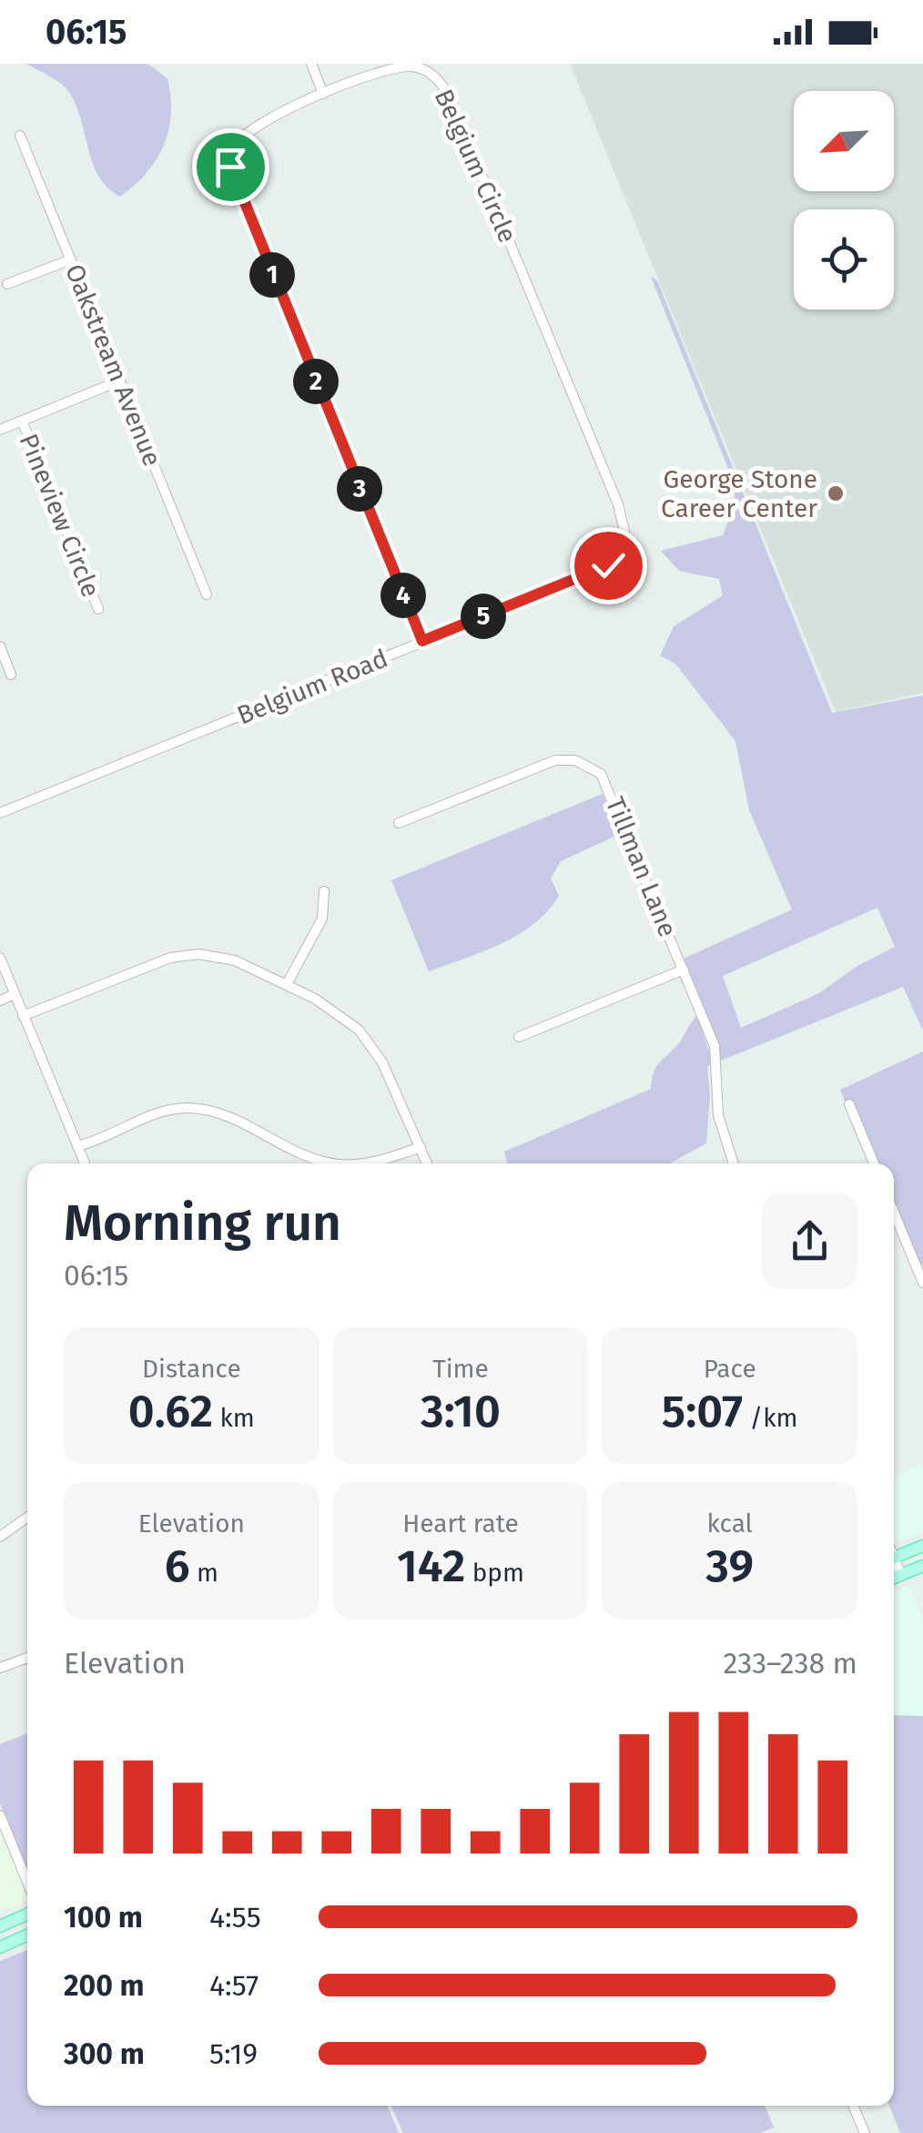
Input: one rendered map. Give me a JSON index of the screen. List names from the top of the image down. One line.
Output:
{"streets":{"street":["Belgium Circle","Oakstream Avenue","Pineview Circle","Belgium Road","Tillman Lane"]},"crossings":[["Belgium Circle","Belgium Road"]],"places":["George Stone Career Center"],"north":"bottom left","page":{"status":"06:15","pins":["1","2","3","4","5"],"heading":["Morning run","06:15"],"stats":[["Distance","0.62 km"],["Time","3:10"],["Pace","5:07 /km"],["Elevation","6 m"],["Heart rate","142 bpm"],["kcal","39"]],"chart":["Elevation","233–238 m"],"list":[{"name":"100 m","note":"4:55"},{"name":"200 m","note":"4:57"},{"name":"300 m","note":"5:19"}]}}
